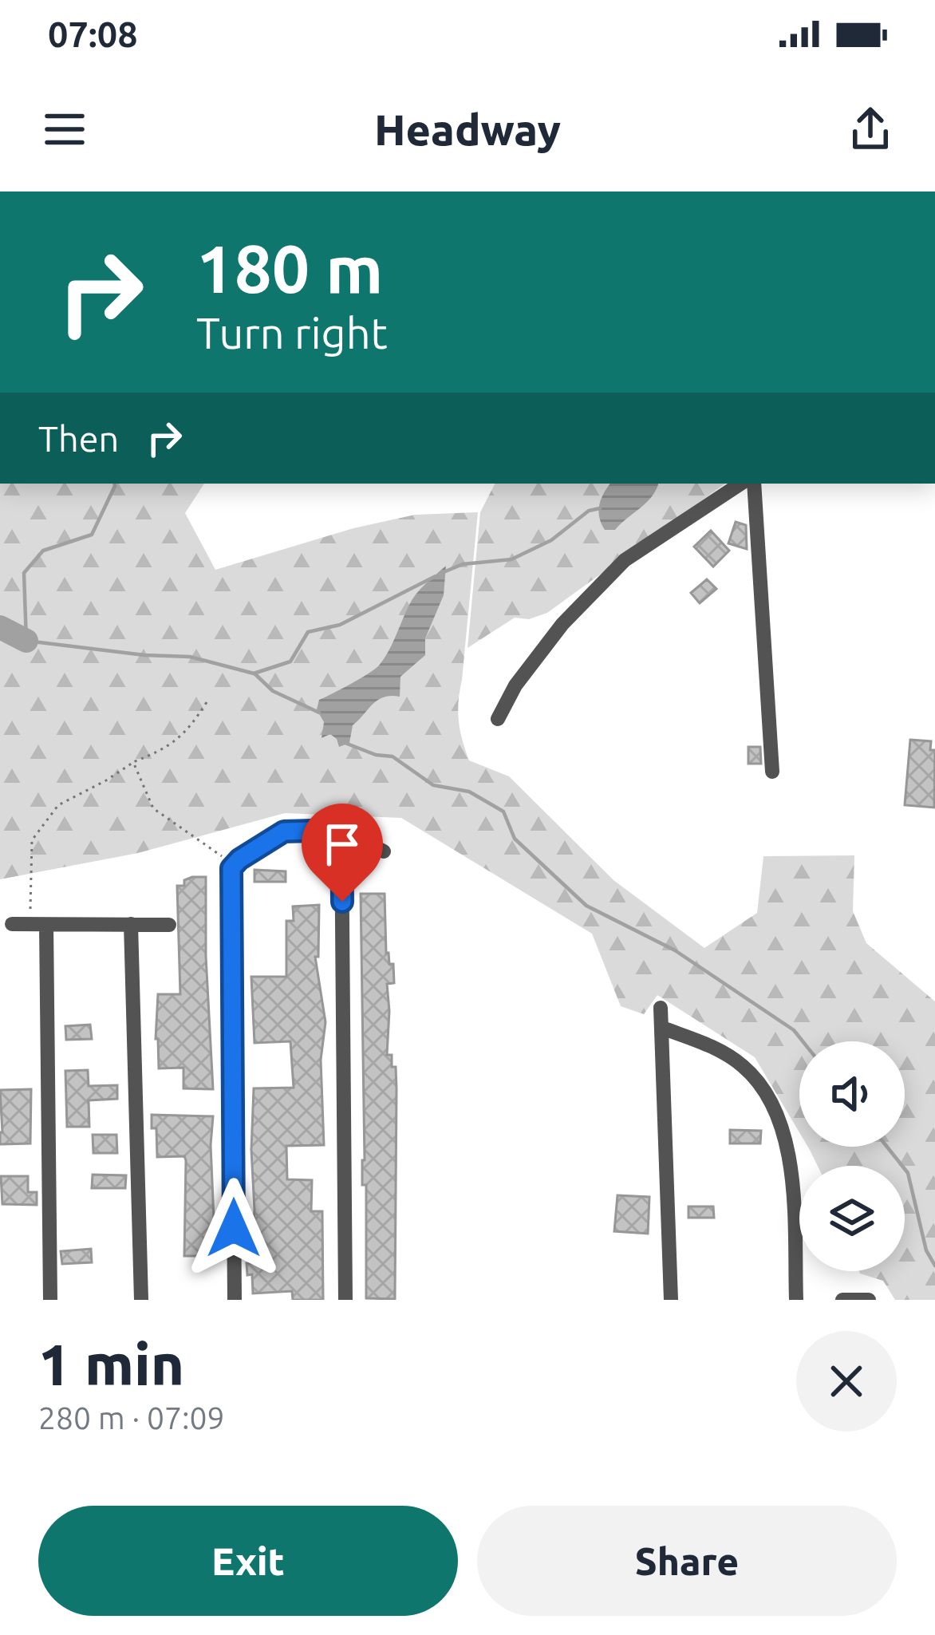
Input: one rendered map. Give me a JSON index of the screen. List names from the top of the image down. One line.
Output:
{"page":{"status":"07:08","header":"Headway","turn":["180 m","Turn right"],"then":"Then","heading":["1 min","280 m · 07:09"],"buttons":["Exit","Share"]}}
